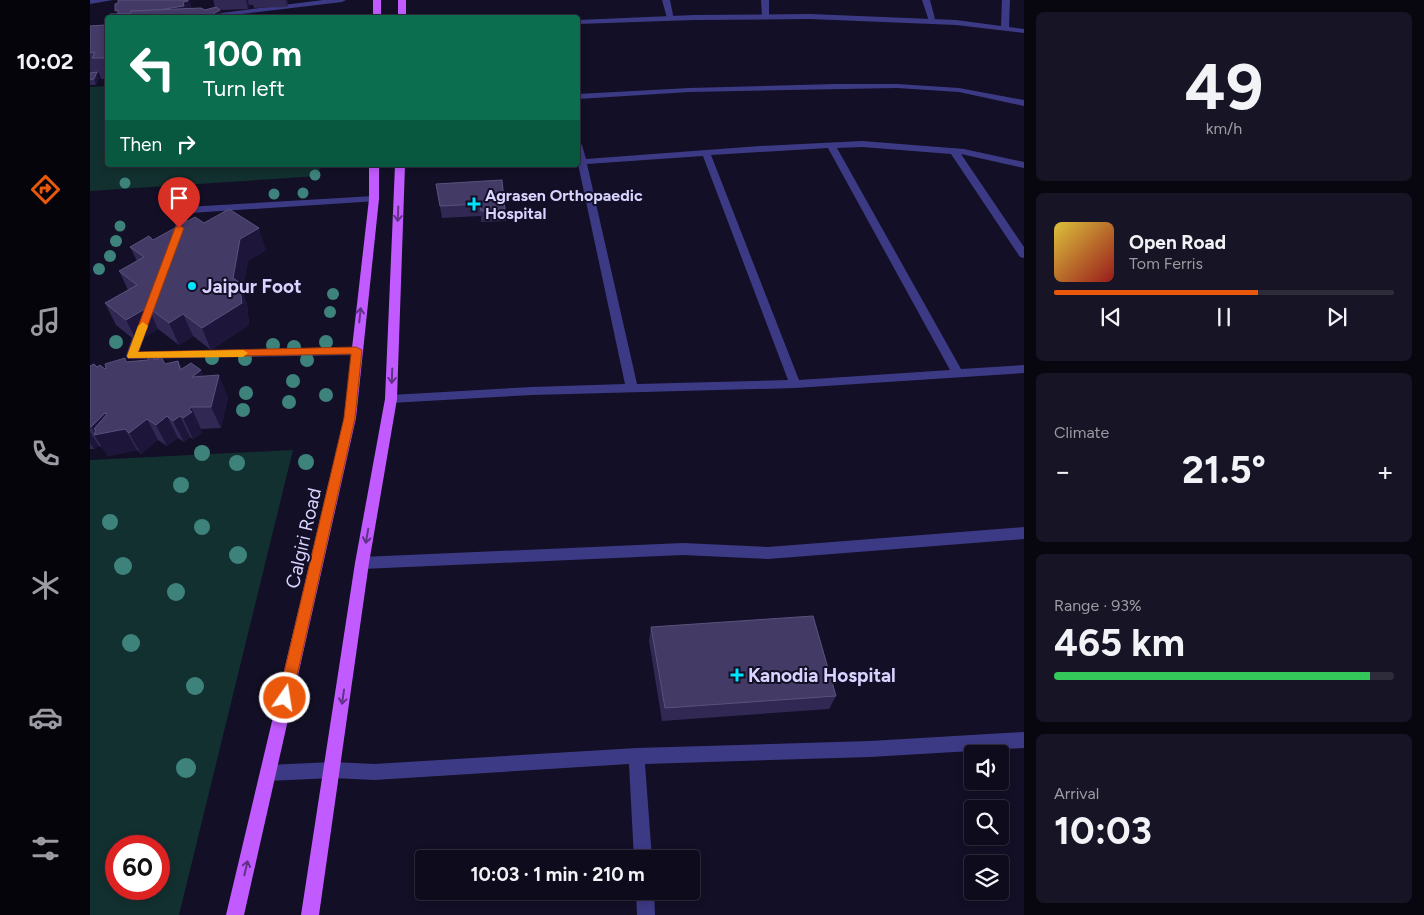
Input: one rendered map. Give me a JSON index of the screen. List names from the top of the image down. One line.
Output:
{"streets":{"main road":["Calgiri Road"]},"places":{"health":["Agrasen Orthopaedic Hospital","Kanodia Hospital"],"other":["Jaipur Foot"]},"page":{"tabs":"10:02","tile":[["49","km/h"],"Climate",["Range · 93%","465 km"],["Arrival","10:03"]],"turn":["100 m","Turn left"],"then":"Then","song":["Open Road","Tom Ferris"],"heat":["−","21.5°","+"],"limit":"60","trip":"10:03 · 1 min · 210 m"}}
